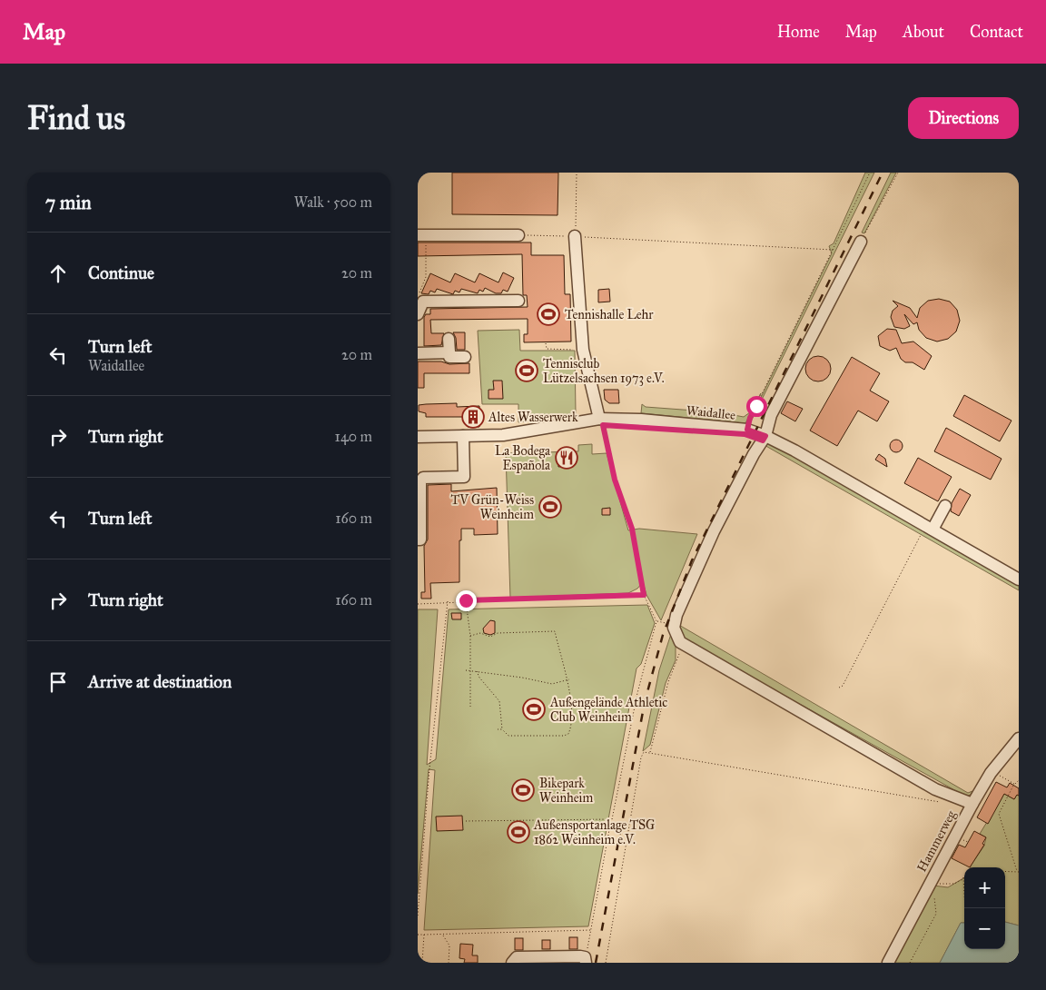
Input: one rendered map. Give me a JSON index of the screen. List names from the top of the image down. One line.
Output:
{"streets":{"street":["Waidallee","Hammerweg"]},"places":{"sports":["Tennishalle Lehr","Tennisclub Lützelsachsen 1973 e.V.","TV Grün-Weiss Weinheim","Außengelände Athletic Club Weinheim","Bikepark Weinheim","Außensportanlage TSG 1862 Weinheim e.V."],"building":["Altes Wasserwerk"],"restaurant":["La Bodega Española"]},"page":{"header":"Map","nav":["Home","Map","About","Contact"],"buttons":"Directions","title":"Find us","heading":["7 min","Walk · 500 m"],"list":[["Continue","20 m"],["Turn left","Waidallee","20 m"],["Turn right","140 m"],["Turn left","160 m"],["Turn right","160 m"],"Arrive at destination"],"map_buttons":["+","−"]}}
